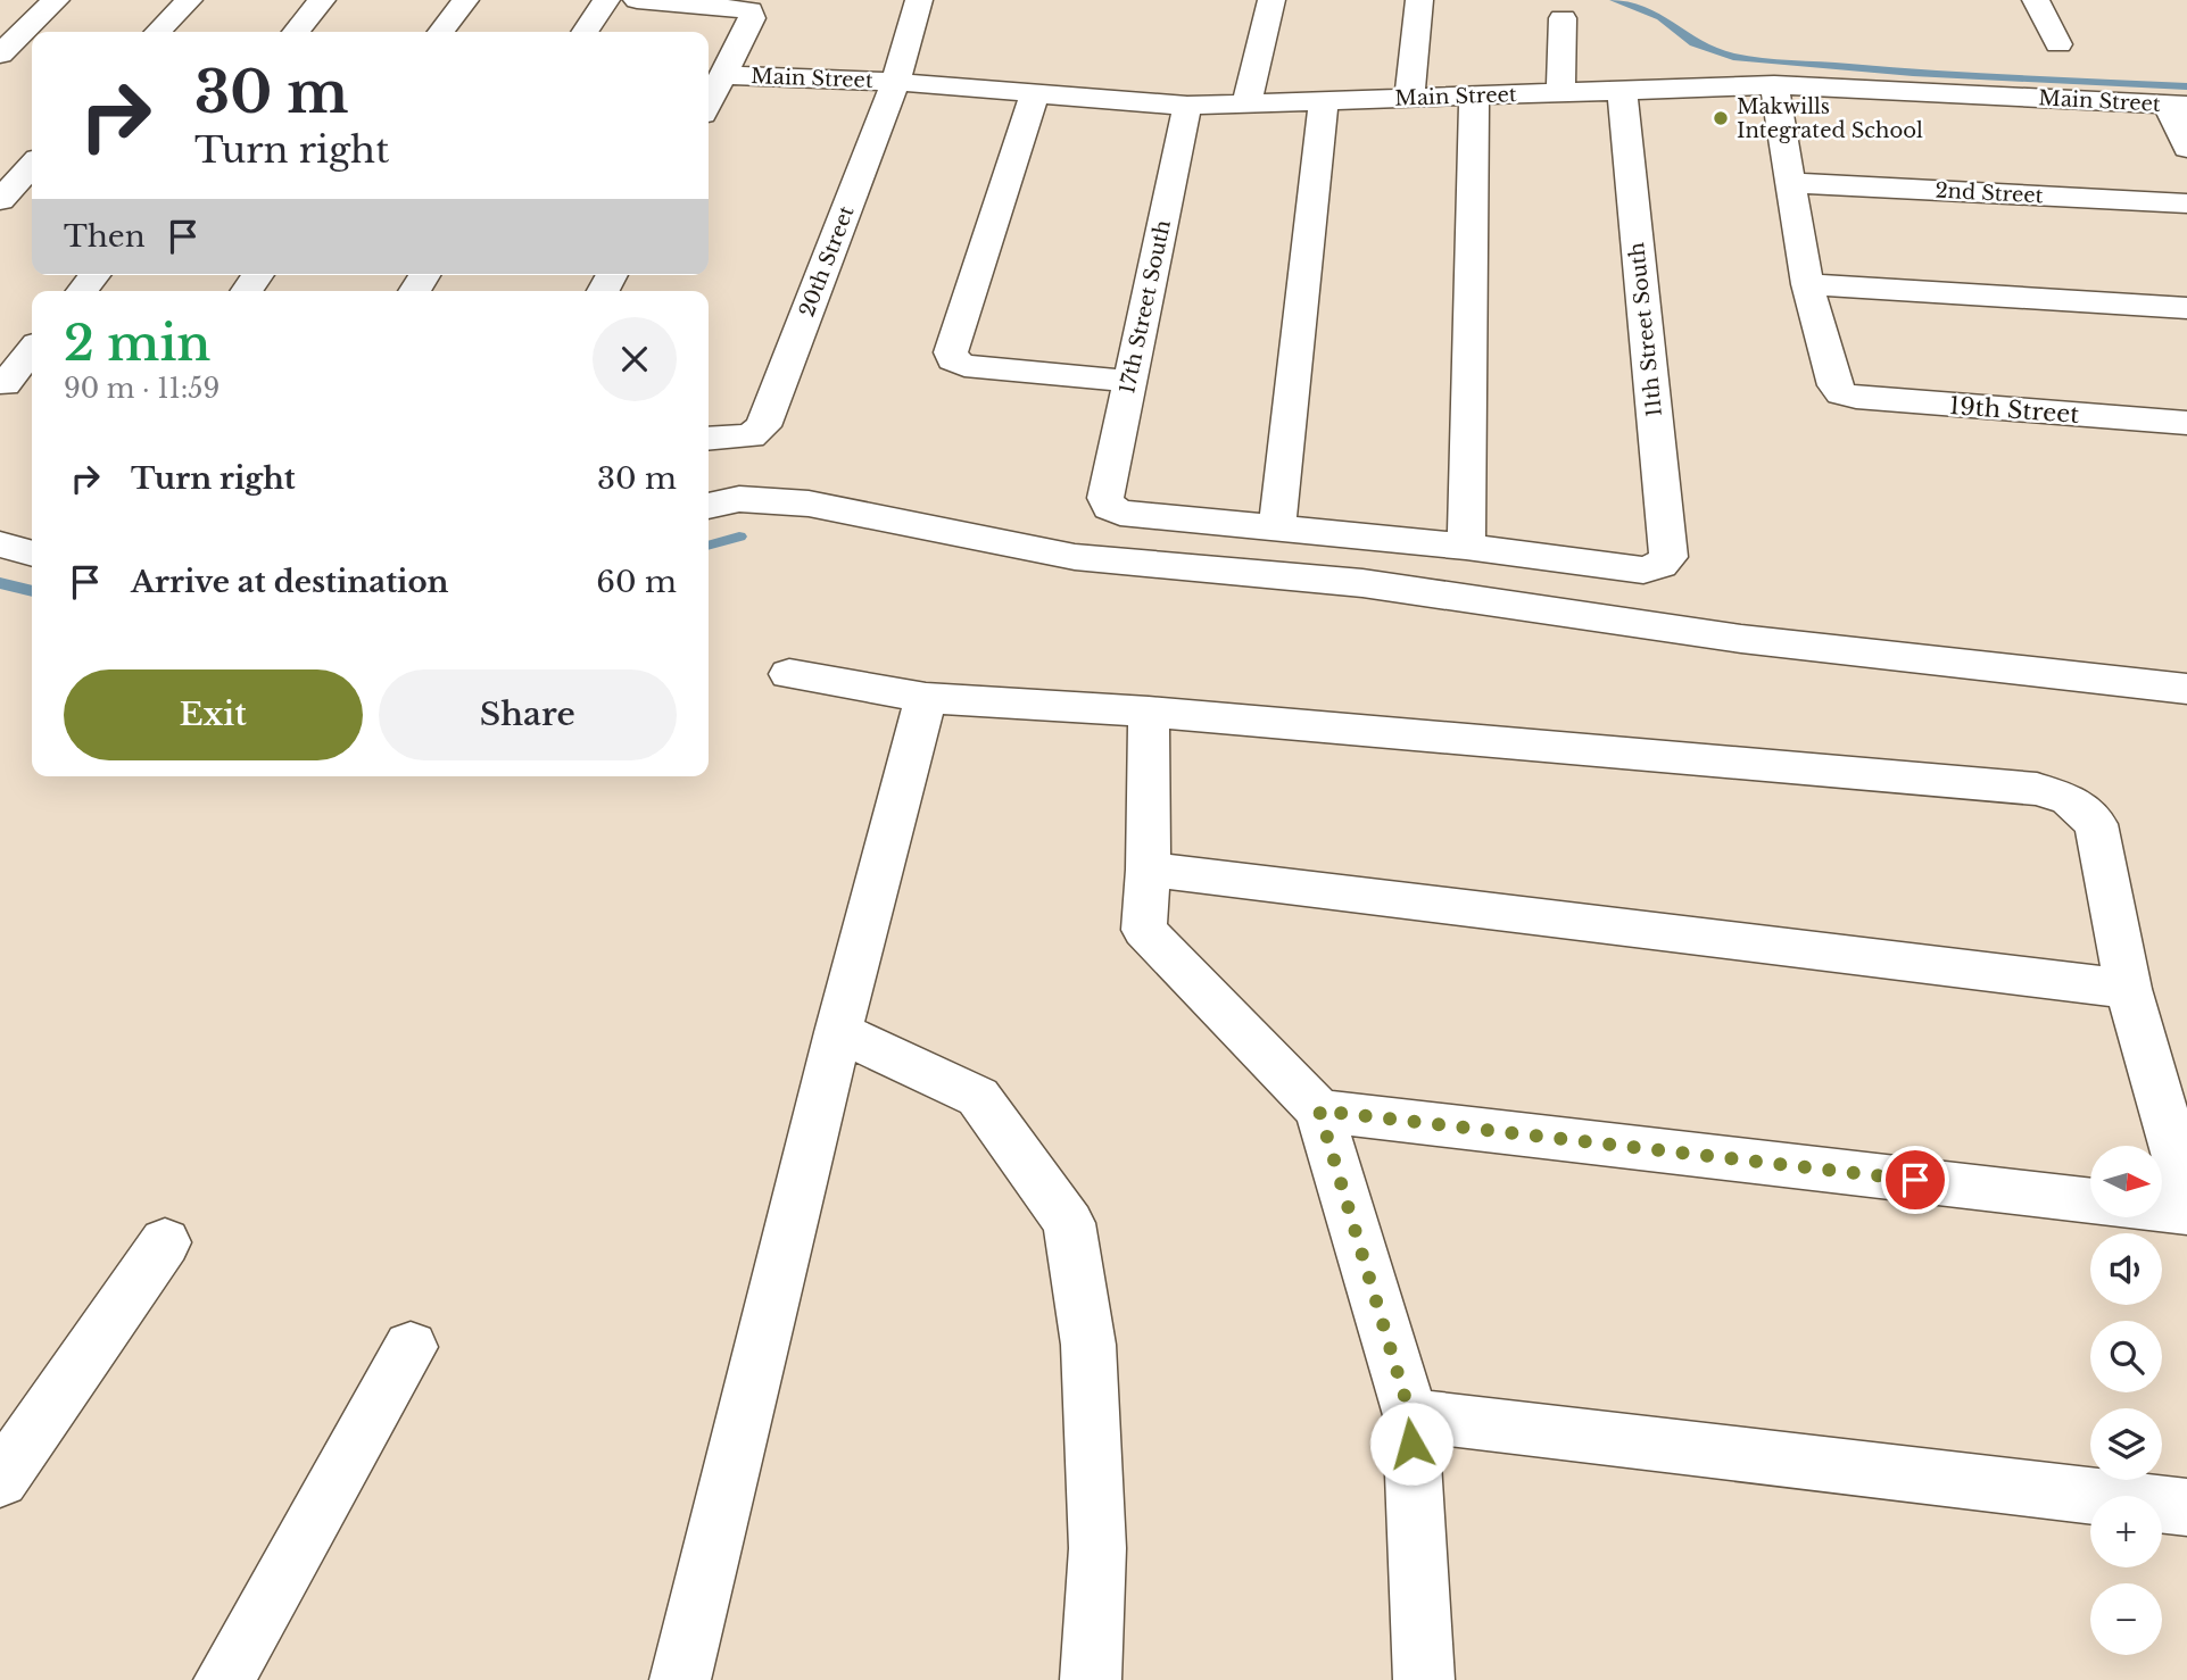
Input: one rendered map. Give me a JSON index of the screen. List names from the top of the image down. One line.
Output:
{"streets":{"street":["Main Street","2nd Street","20th Street","17th Street South","11th Street South","19th Street"]},"crossings":[["Main Street","20th Street"],["Main Street","17th Street South"],["Main Street","11th Street South"]],"places":["Makwills Integrated School"],"north":"right","page":{"turn":["30 m","Turn right"],"then":"Then","heading":["2 min","90 m · 11:59"],"list":[{"name":"Turn right","value":"30 m"},{"name":"Arrive at destination","value":"60 m"}],"buttons":["Exit","Share"],"map_buttons":["+","−"]}}
